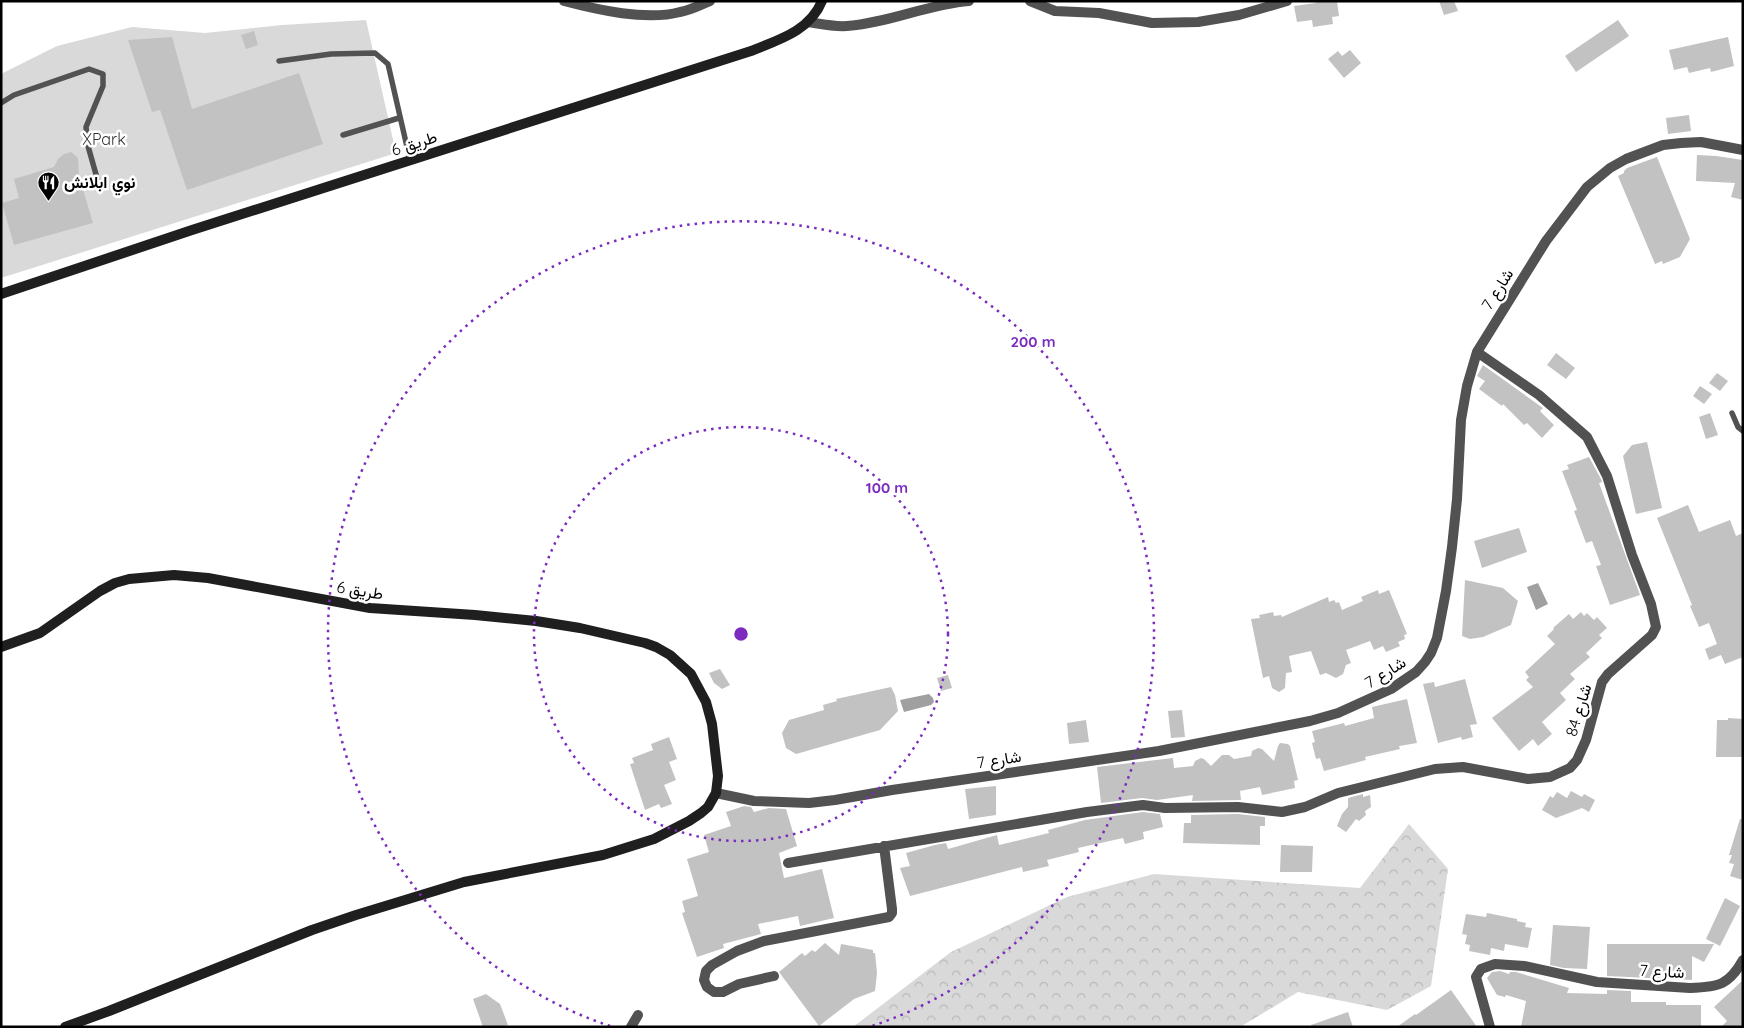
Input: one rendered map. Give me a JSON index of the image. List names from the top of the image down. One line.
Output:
{"streets":{"street":["طريق 6","شارع 7","شارع 84"]},"crossings":[["طريق 6","شارع 7"],["شارع 7","شارع 84"]],"parks":["XPark"],"places":{"restaurant":["نوي ابلانش"]},"rings":["200 m","100 m"]}
